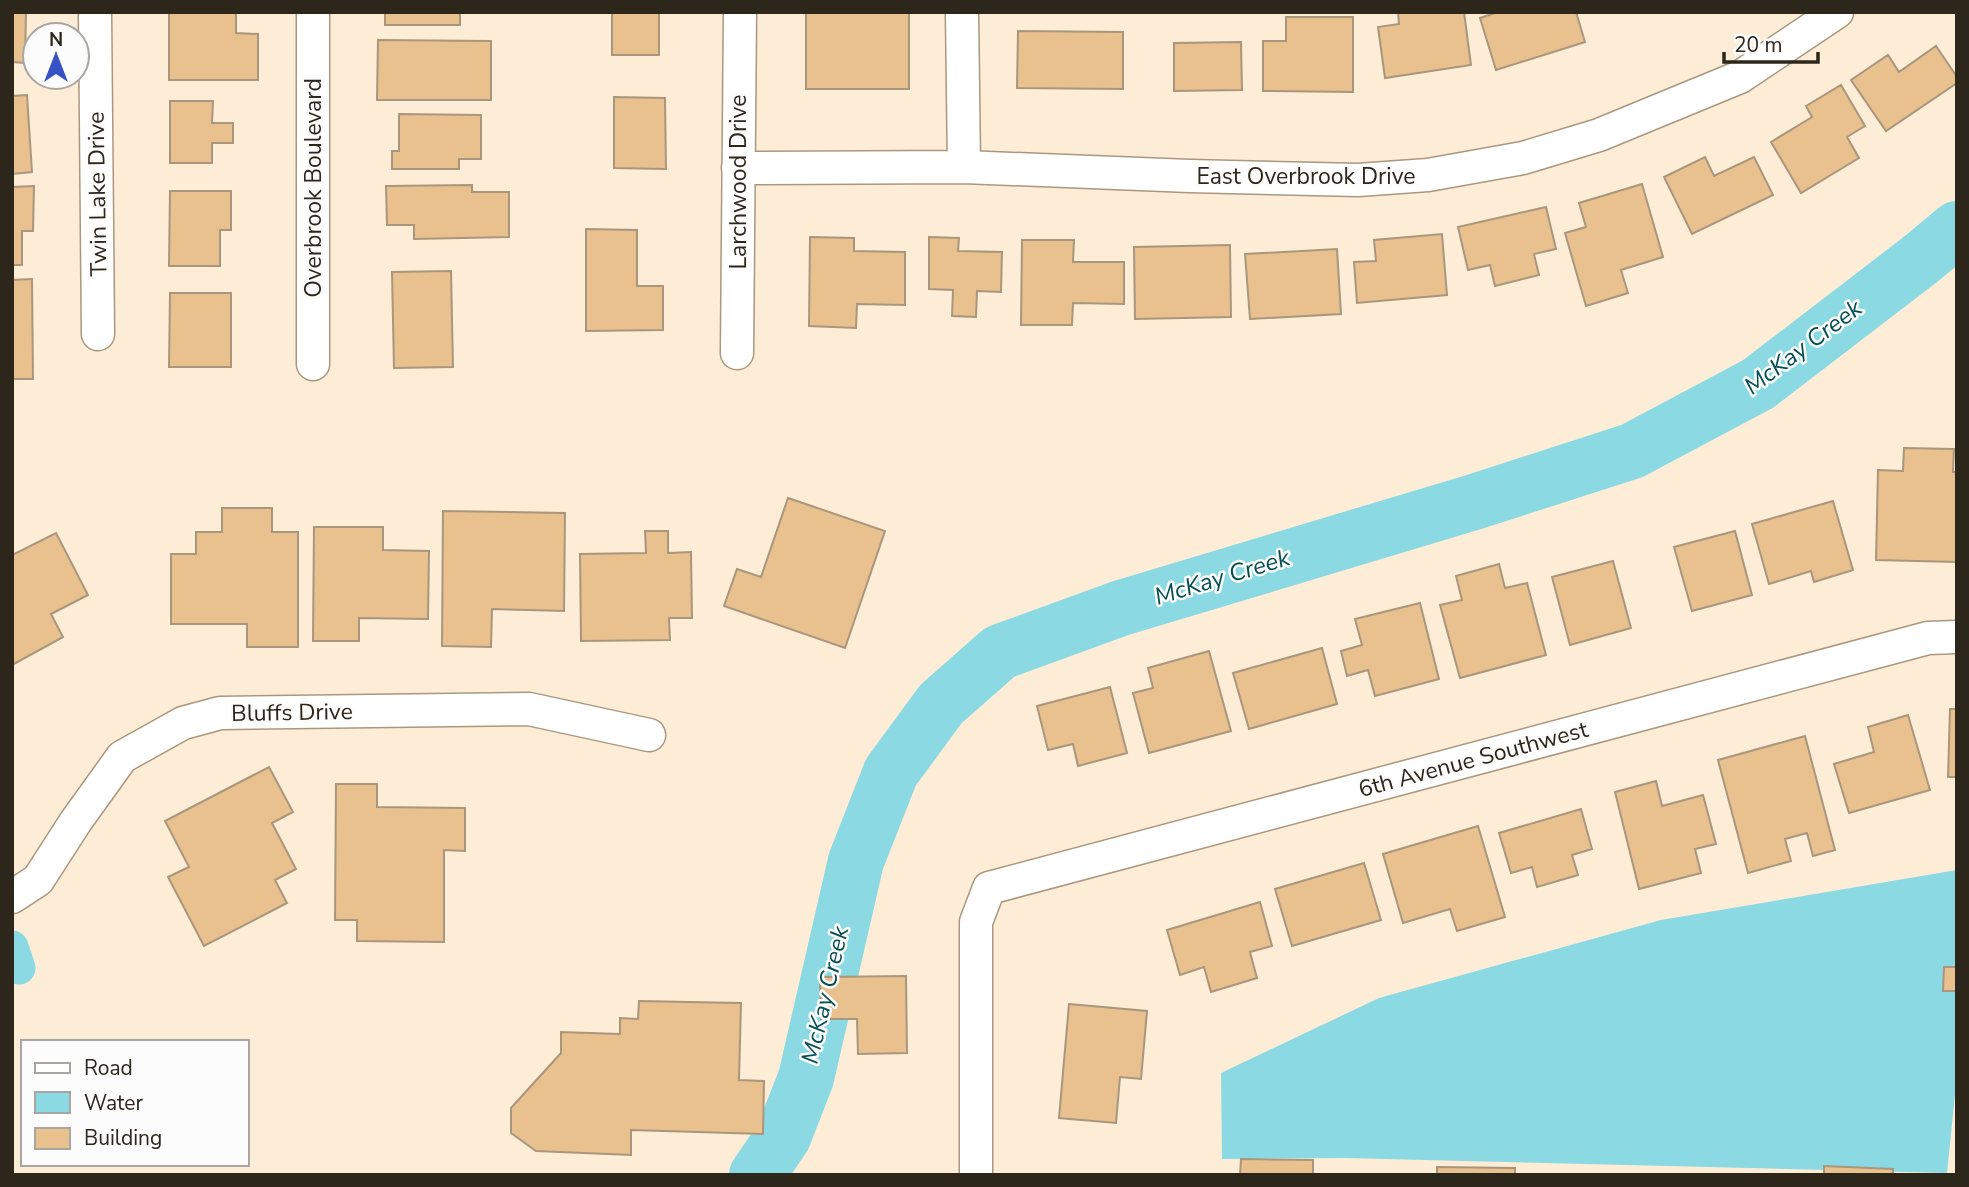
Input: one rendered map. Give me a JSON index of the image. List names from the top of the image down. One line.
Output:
{"streets":{"street":["East Overbrook Drive","Larchwood Drive","Overbrook Boulevard","Twin Lake Drive","Bluffs Drive","6th Avenue Southwest"]},"crossings":[["East Overbrook Drive","Larchwood Drive"]],"water":["McKay Creek"],"legend":["Road","Water","Building"],"scale_bar":"20 m","north":"top"}
